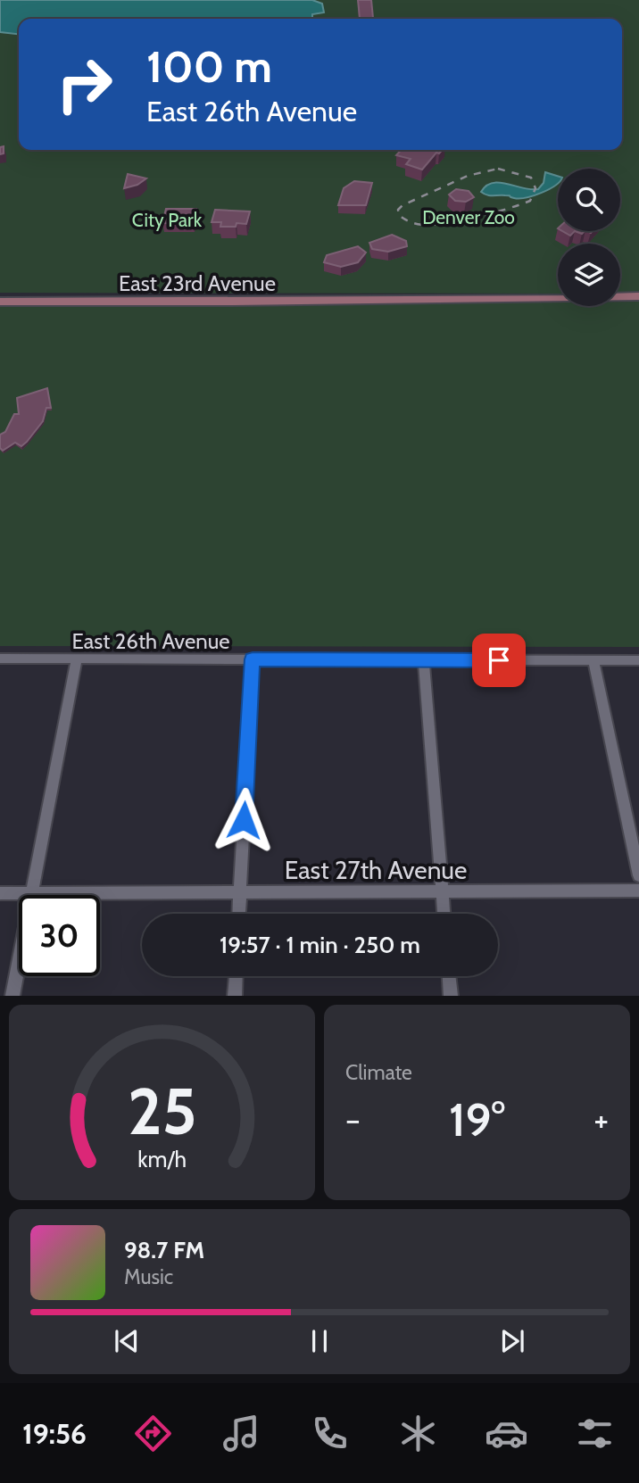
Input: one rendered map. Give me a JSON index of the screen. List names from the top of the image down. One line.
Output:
{"streets":{"main road":["East 23rd Avenue"],"street":["East 26th Avenue","East 27th Avenue"]},"parks":["Denver Zoo","City Park"],"page":{"turn":["100 m","East 26th Avenue"],"limit":"30","trip":"19:57 · 1 min · 250 m","tile":"Climate","heat":["−","19°","+"],"song":["98.7 FM","Music"],"tabs":"19:56","gauge":["25","km/h"]}}
